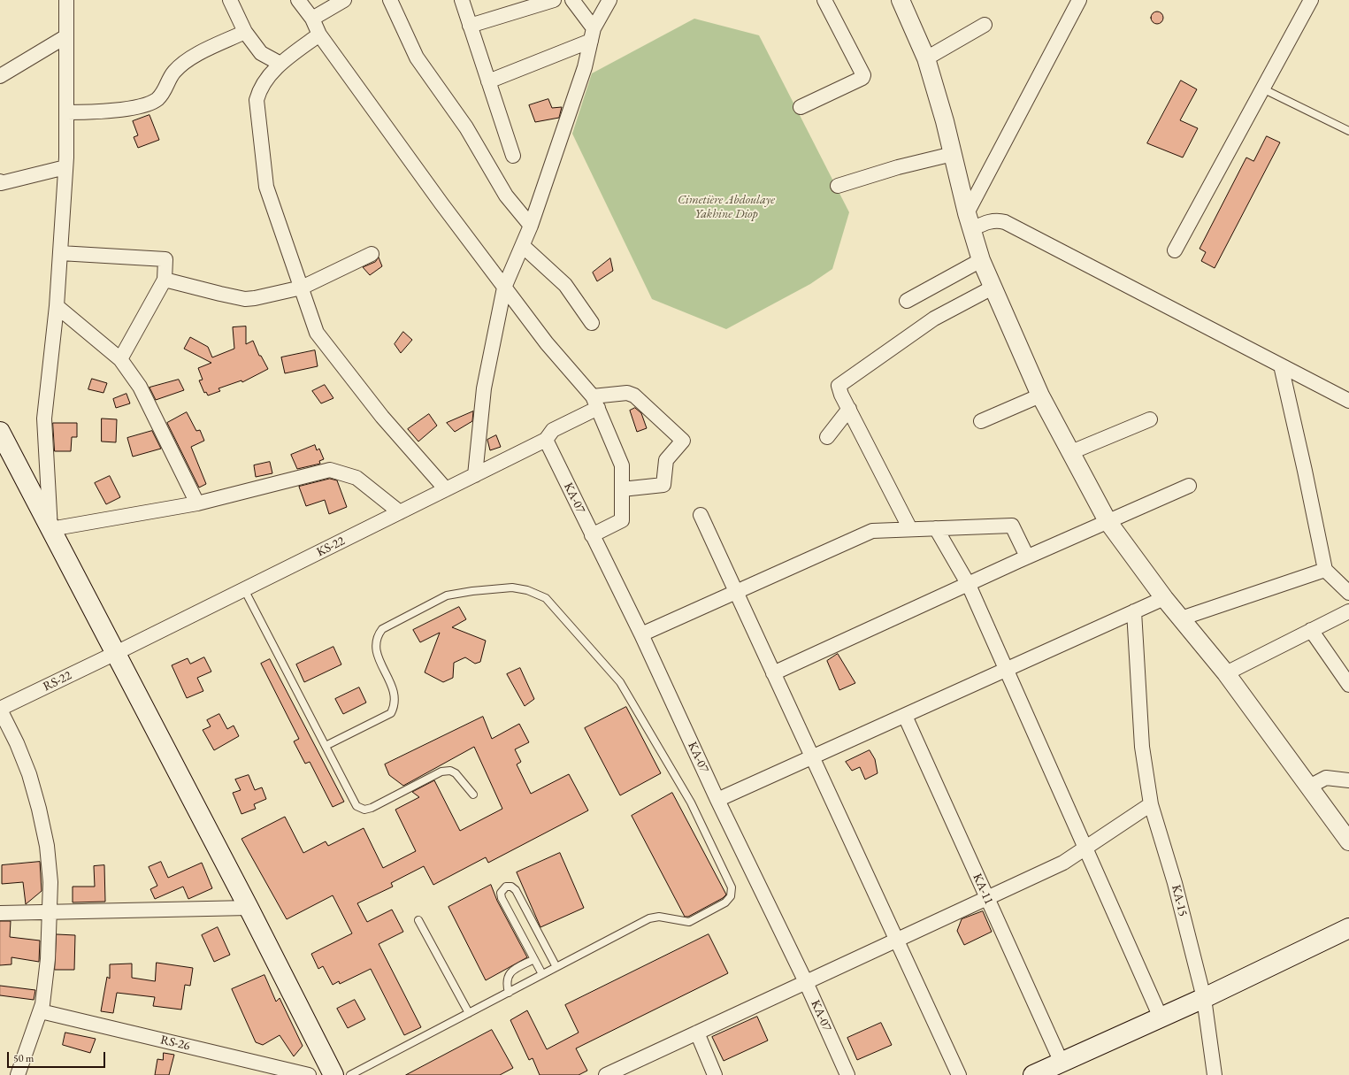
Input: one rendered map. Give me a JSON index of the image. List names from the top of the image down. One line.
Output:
{"streets":{"street":["KA-07","KS-22","RS-22","KA-11","KA-15","RS-26"]},"crossings":[["KA-07","KS-22"],["KS-22","RS-22"]],"parks":["Cimetière Abdoulaye Yakhine Diop"],"scale_bar":"50 m"}
